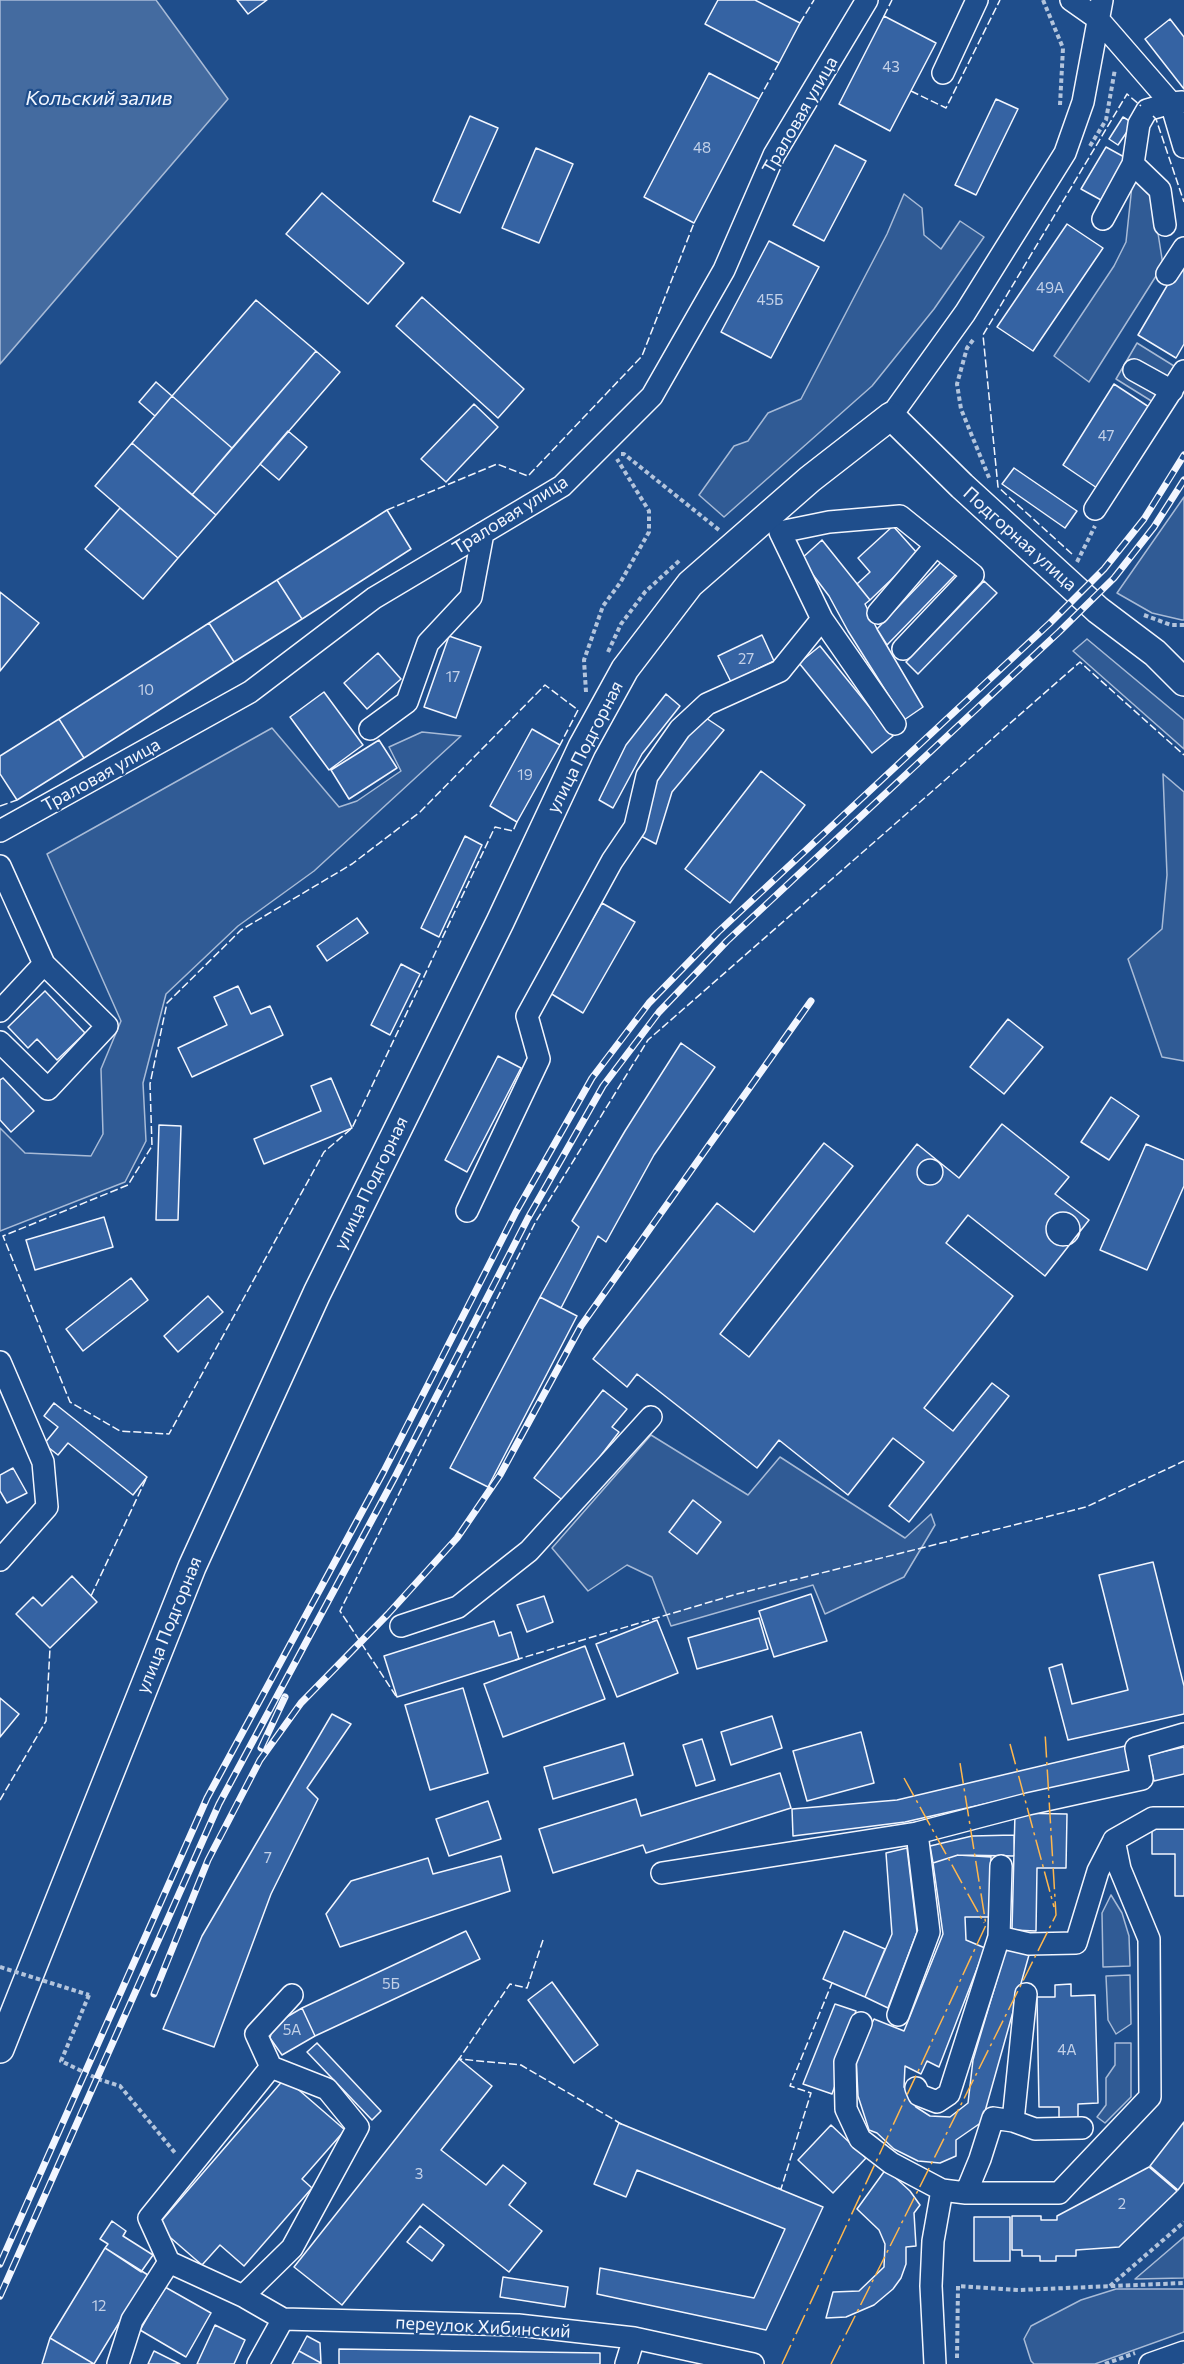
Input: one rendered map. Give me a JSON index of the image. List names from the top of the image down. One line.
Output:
{"streets":{"main road":["Подгорная улица","улица Подгорная"],"street":["Траловая улица","переулок Хибинский"]},"crossings":[["Подгорная улица","улица Подгорная"]],"water":["Кольский залив"],"house_numbers":["43","48","49А","45Б","47","27","17","10","19","7","5Б","5А","4А","3","2","12"]}
